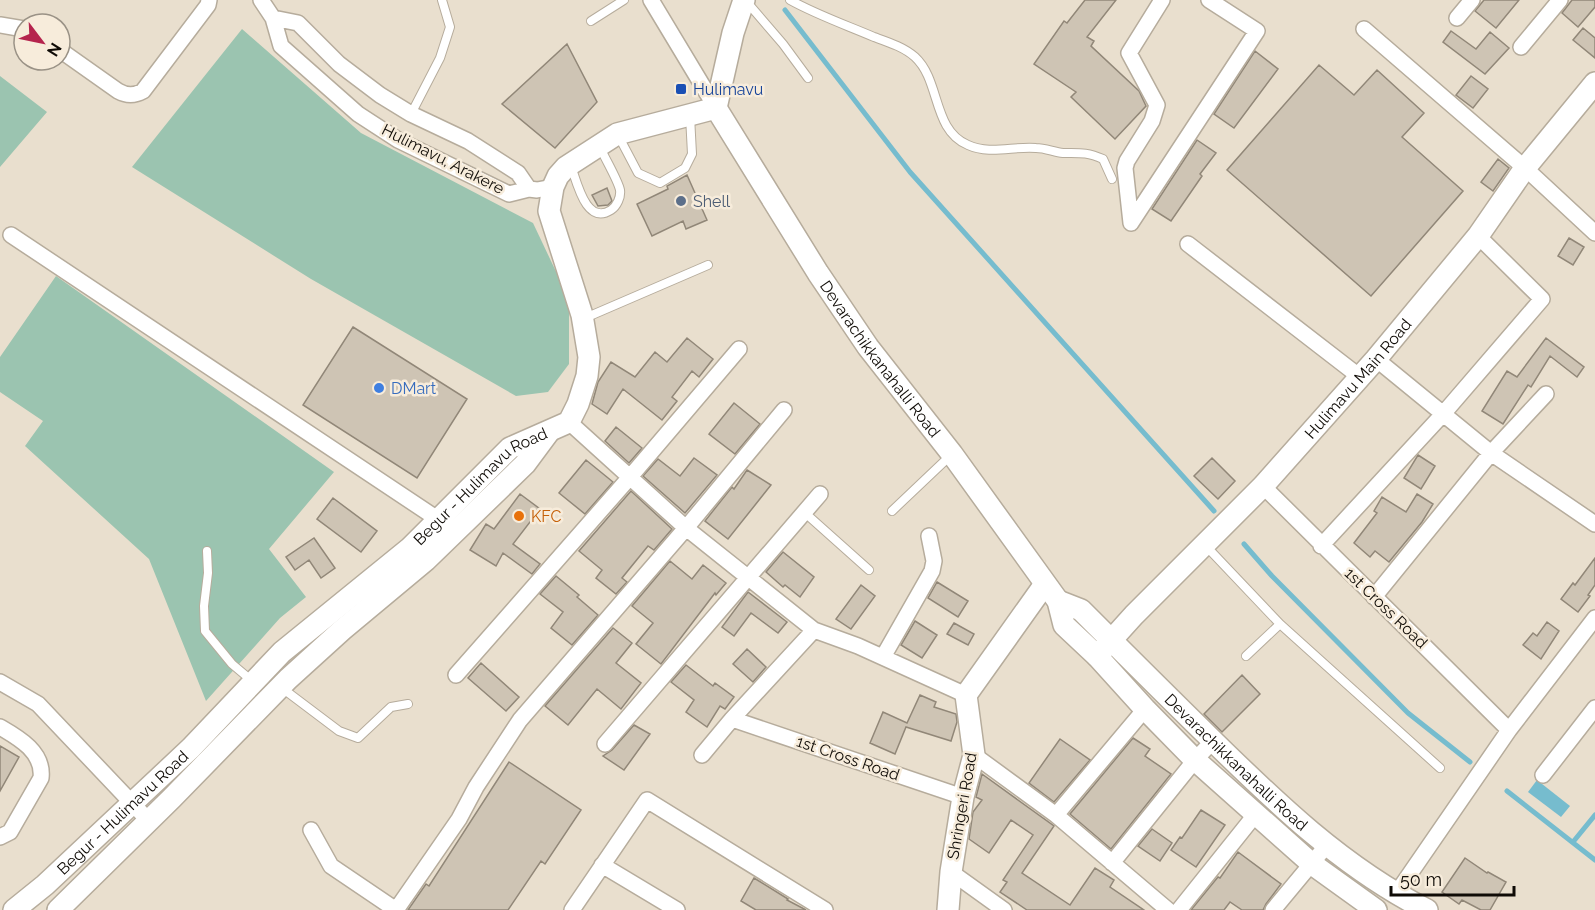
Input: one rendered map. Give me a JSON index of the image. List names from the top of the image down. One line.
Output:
{"streets":{"main road":["Devarachikkanahalli Road","Hulimavu Main Road","Begur - Hulimavu Road","Shringeri Road"],"street":["Hulimavu, Arakere","1st Cross Road"]},"crossings":[["Devarachikkanahalli Road","Hulimavu Main Road"],["Hulimavu Main Road","1st Cross Road"],["1st Cross Road","Shringeri Road"]],"places":{"transit":["Hulimavu"],"other":["Shell","DMart","KFC"]},"scale_bar":"50 m","north":"bottom right"}
